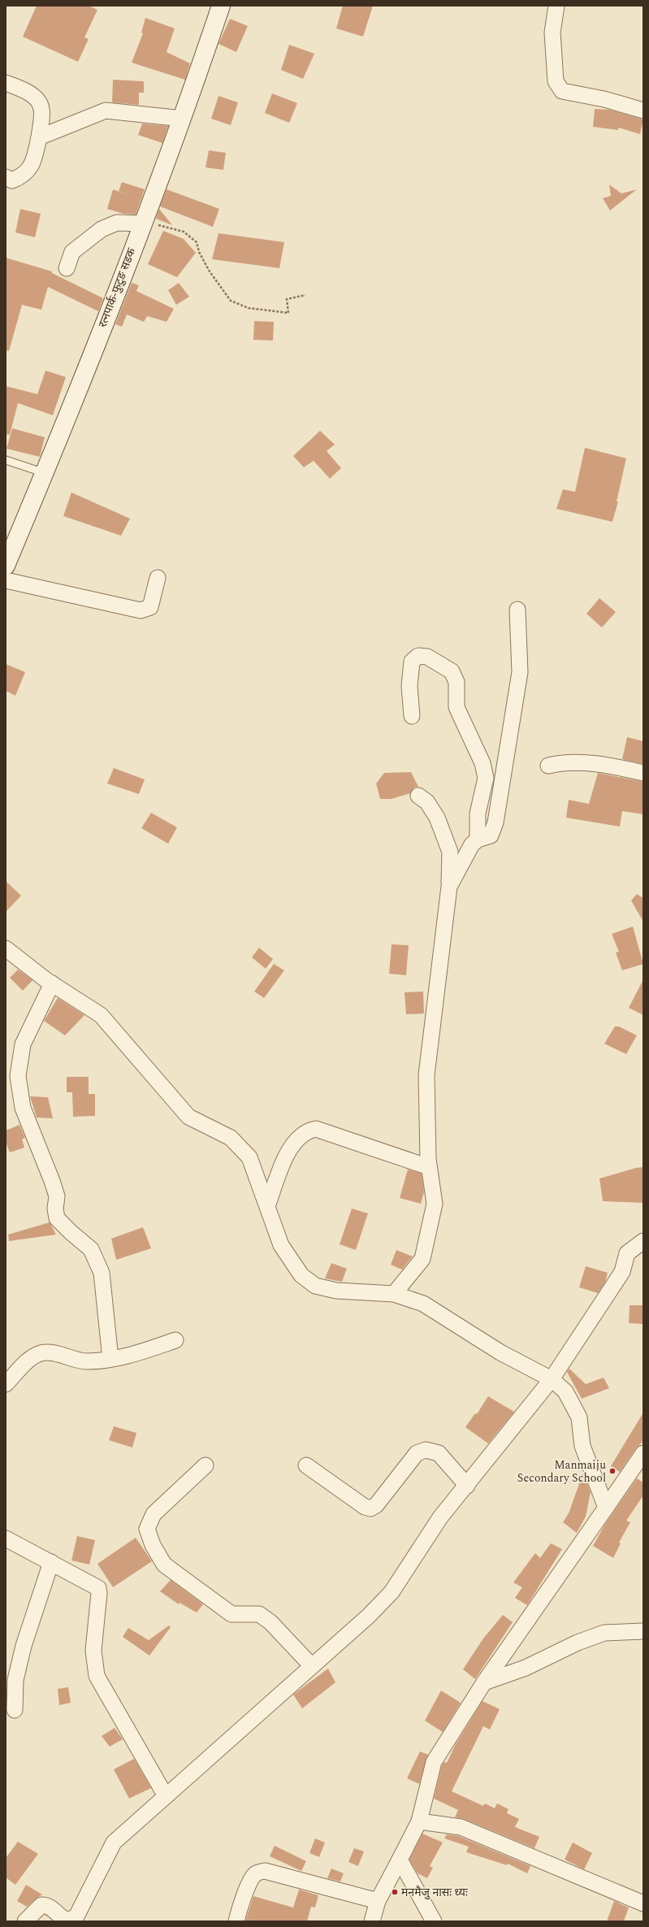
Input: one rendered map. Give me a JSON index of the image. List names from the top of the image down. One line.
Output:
{"streets":{"street":["रत्नपार्क-फुटुङ सडक"]},"places":["Manmaiju Secondary School","मनमैजु नासः ध्यः"]}
